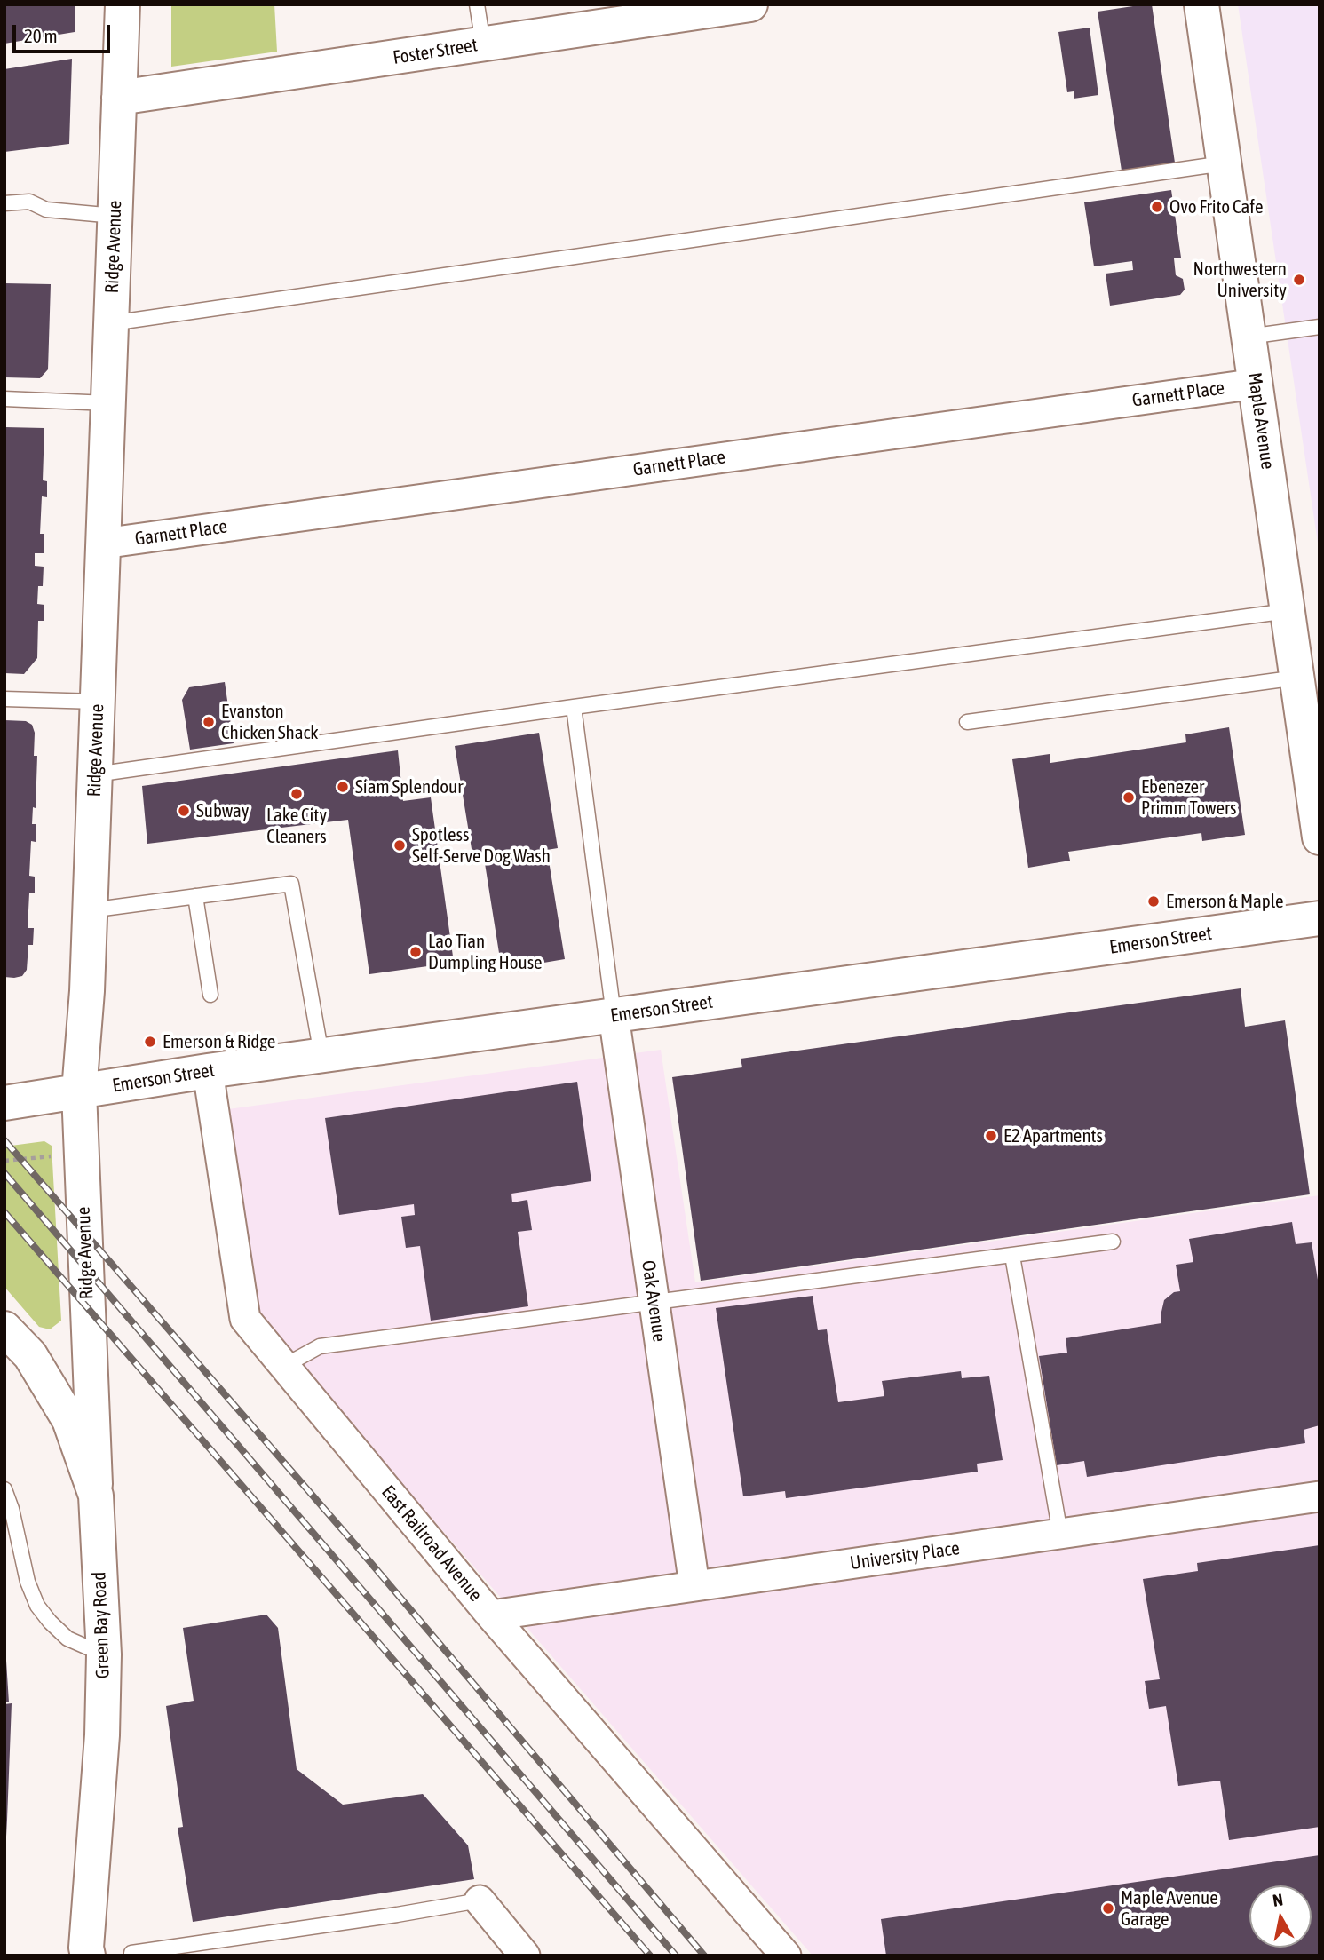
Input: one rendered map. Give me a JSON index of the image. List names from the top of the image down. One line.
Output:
{"streets":{"street":["Foster Street","Ridge Avenue","Garnett Place","Maple Avenue","Emerson Street","Oak Avenue","East Railroad Avenue","University Place","Green Bay Road"]},"crossings":[["Foster Street","Ridge Avenue"],["Ridge Avenue","Garnett Place"],["Ridge Avenue","Emerson Street"],["Ridge Avenue","Green Bay Road"],["Garnett Place","Maple Avenue"],["Emerson Street","Oak Avenue"],["Emerson Street","East Railroad Avenue"],["Oak Avenue","University Place"],["East Railroad Avenue","University Place"]],"places":["Ovo Frito Cafe","Northwestern University","Evanston Chicken Shack","Siam Splendour","Lake City Cleaners","Ebenezer Primm Towers","Subway","Spotless Self-Serve Dog Wash","Emerson & Maple","Lao Tian Dumpling House","Emerson & Ridge","E2 Apartments","Maple Avenue Garage"],"scale_bar":"20 m","north":"top"}
